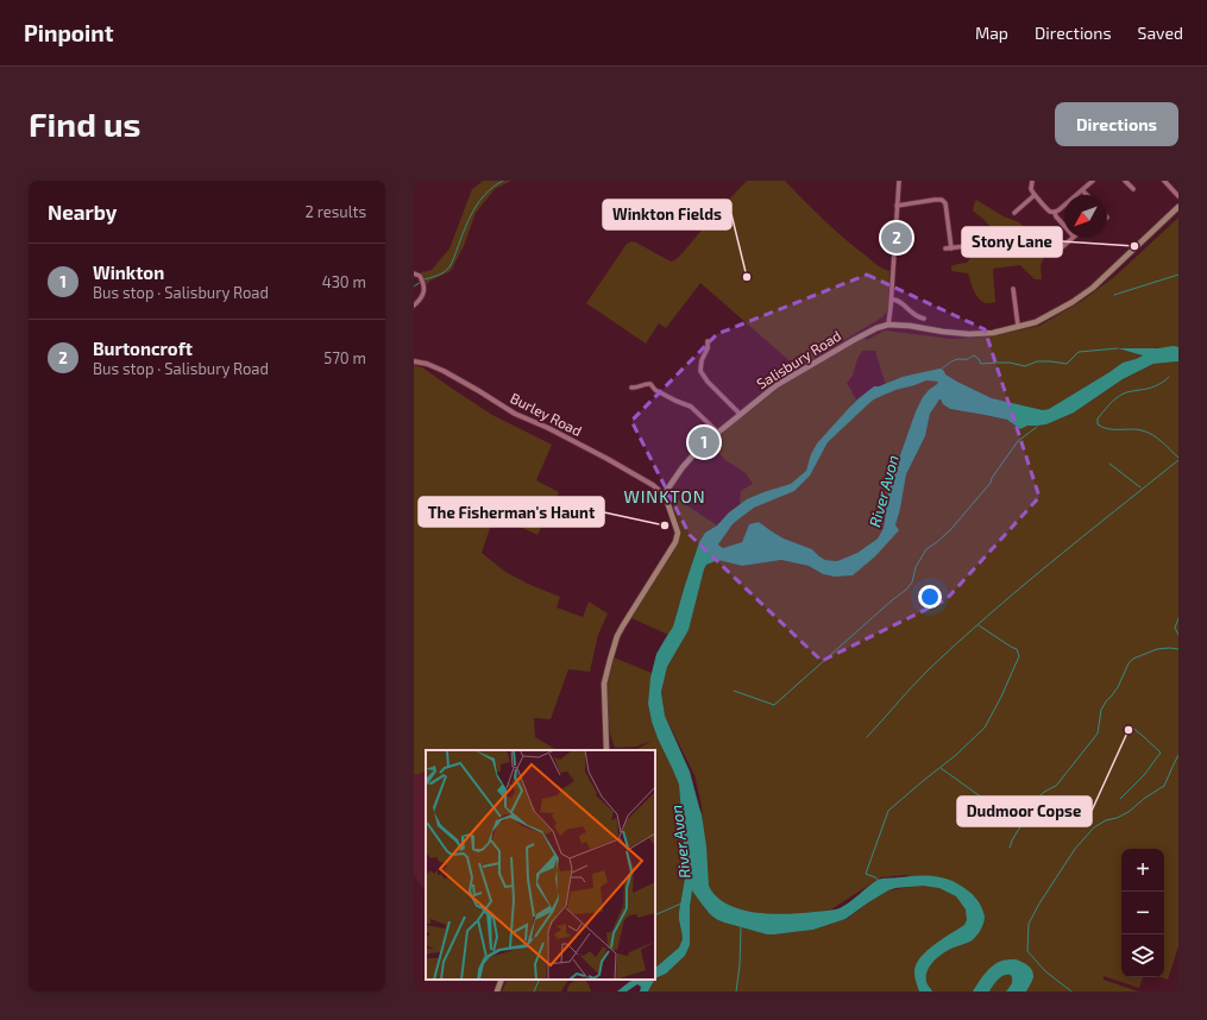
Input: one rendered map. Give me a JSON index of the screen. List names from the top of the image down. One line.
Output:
{"streets":{"main road":["Salisbury Road"],"street":["Burley Road"]},"crossings":[["Salisbury Road","Burley Road"]],"districts":["WINKTON"],"water":["River Avon"],"places":["Stony Lane","Winkton Fields","The Fisherman's Haunt","Dudmoor Copse"],"north":"bottom left","page":{"header":"Pinpoint","nav":["Map","Directions","Saved"],"buttons":"Directions","title":"Find us","heading":["Nearby","2 results"],"pins":["2","1"],"list":[{"mark":"1","name":"Winkton","note":"Bus stop · Salisbury Road","value":"430 m"},{"mark":"2","name":"Burtoncroft","note":"Bus stop · Salisbury Road","value":"570 m"}],"map_buttons":["+","−"]}}
